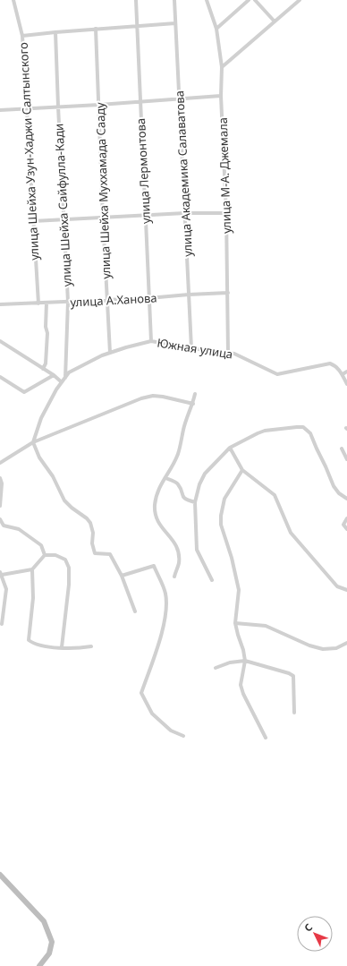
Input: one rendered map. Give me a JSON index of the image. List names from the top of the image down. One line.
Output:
{"streets":{"street":["улица Шейха Узун-Хаджи Салтынского","улица Лермонтова","улица Академика Салаватова","улица М-А. Джемала","улица Шейха Муххамада Сааду","улица Шейха Сайфулла-Кади","улица А.Ханова","Южная улица"]},"crossings":[["улица Шейха Узун-Хаджи Салтынского","улица А.Ханова"],["улица Лермонтова","улица А.Ханова"],["улица Лермонтова","Южная улица"],["улица Академика Салаватова","улица А.Ханова"],["улица Академика Салаватова","Южная улица"],["улица М-А. Джемала","улица А.Ханова"],["улица М-А. Джемала","Южная улица"],["улица Шейха Муххамада Сааду","улица А.Ханова"],["улица Шейха Муххамада Сааду","Южная улица"],["улица Шейха Сайфулла-Кади","улица А.Ханова"],["улица Шейха Сайфулла-Кади","Южная улица"]],"north":"top left"}
